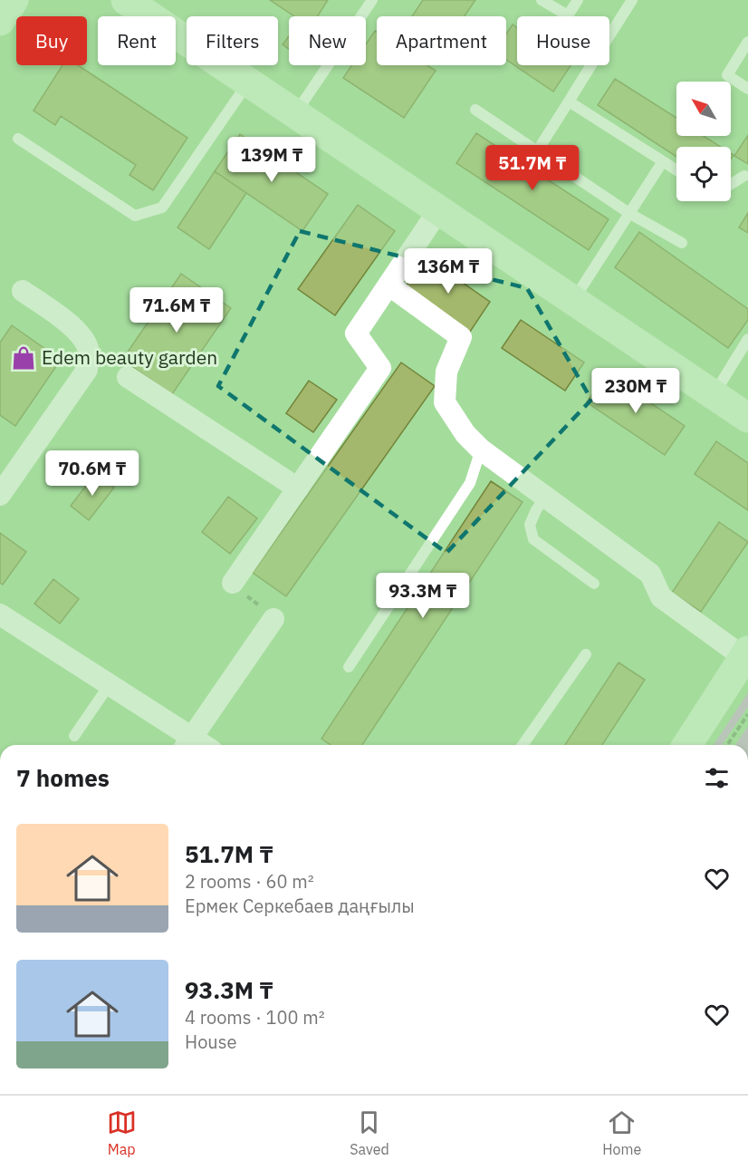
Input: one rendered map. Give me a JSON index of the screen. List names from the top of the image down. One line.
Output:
{"places":{"shop":["Edem beauty garden"]},"north":"top left","page":{"chip":["Buy","Rent","Filters","New","Apartment","House"],"price":["139M ₸","51.7M ₸","136M ₸","71.6M ₸","230M ₸","70.6M ₸","93.3M ₸"],"heading":"7 homes","list":[{"name":"51.7M ₸","note":"2 rooms · 60 m² · Ермек Серкебаев даңғылы"},{"name":"93.3M ₸","note":"4 rooms · 100 m² · House"}],"tabs":["Map","Saved","Home"]}}
